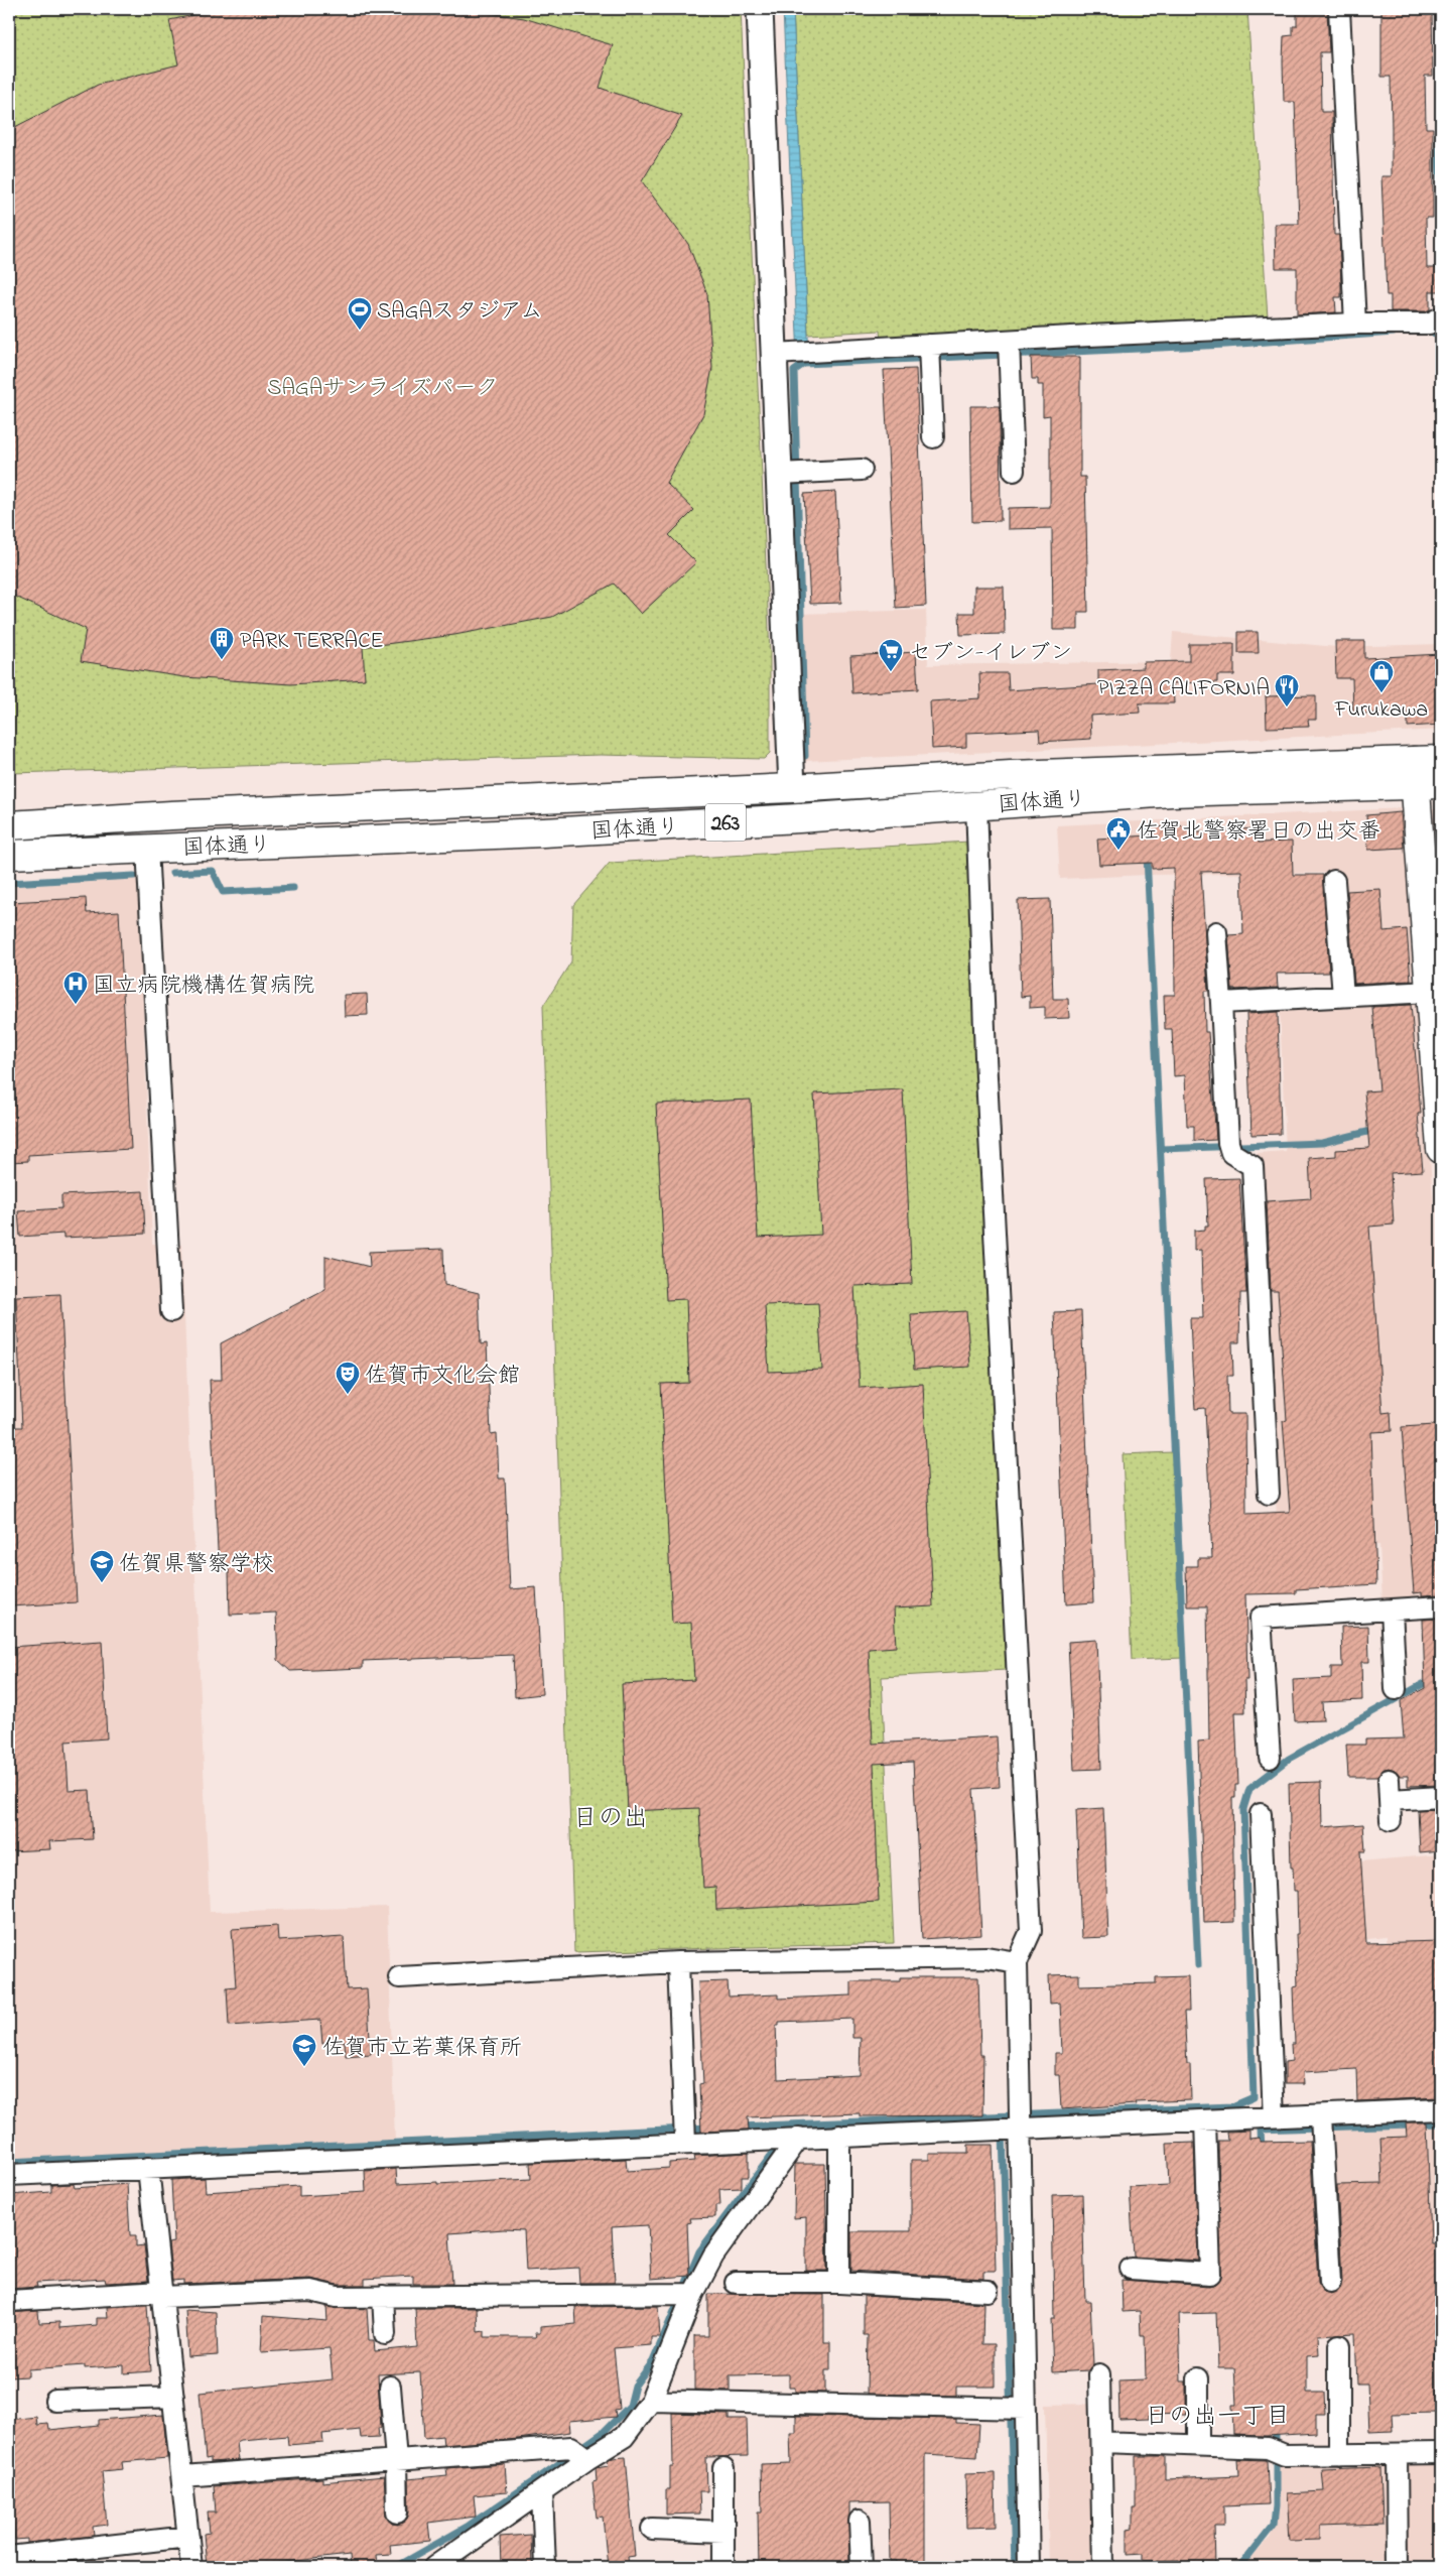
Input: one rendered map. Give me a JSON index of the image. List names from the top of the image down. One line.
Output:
{"streets":{"main road":["国体通り","263"]},"districts":["日の出","日の出一丁目"],"parks":["SAGAサンライズパーク"],"places":{"sports":["SAGAスタジアム"],"building":["PARK TERRACE"],"supermarket":["セブン-イレブン"],"shop":["Furukawa"],"restaurant":["PIZZA CALIFORNIA"],"public building":["佐賀北警察署日の出交番"],"hospital":["国立病院機構佐賀病院"],"theatre":["佐賀市文化会館"],"school or university":["佐賀県警察学校","佐賀市立若葉保育所"]}}
